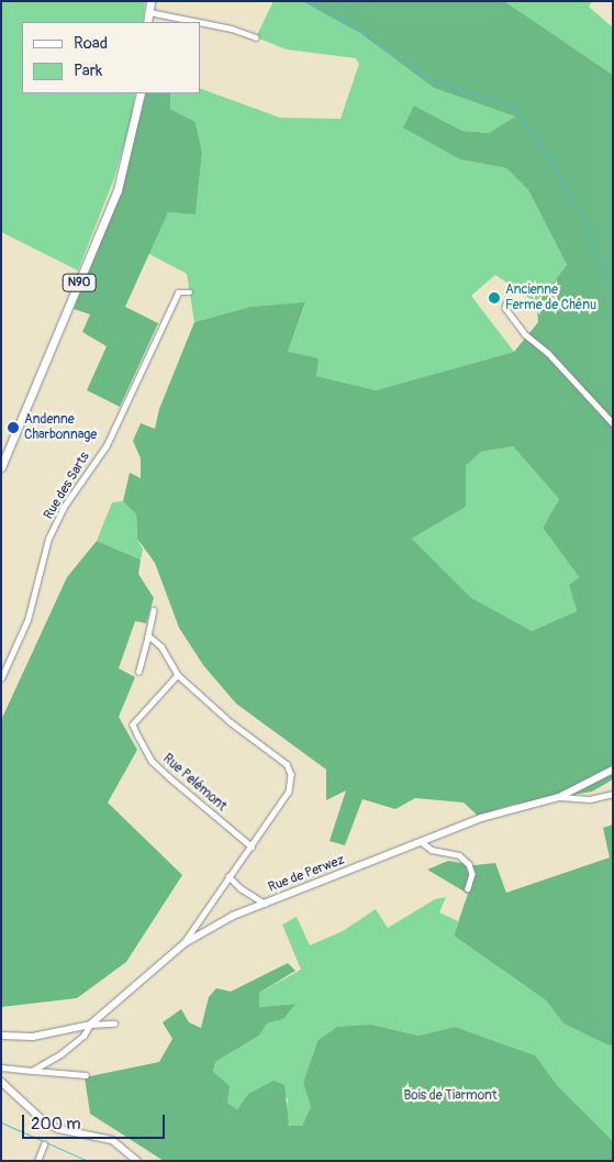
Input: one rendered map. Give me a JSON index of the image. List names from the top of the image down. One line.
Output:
{"streets":{"main road":["N90"],"street":["Rue des Sarts","Rue Pelémont","Rue de Perwez"]},"parks":["Bois de Tiarmont"],"places":["Ancienne Ferme de Chênu","Andenne Charbonnage"],"legend":["Road","Park"],"scale_bar":"200 m"}
